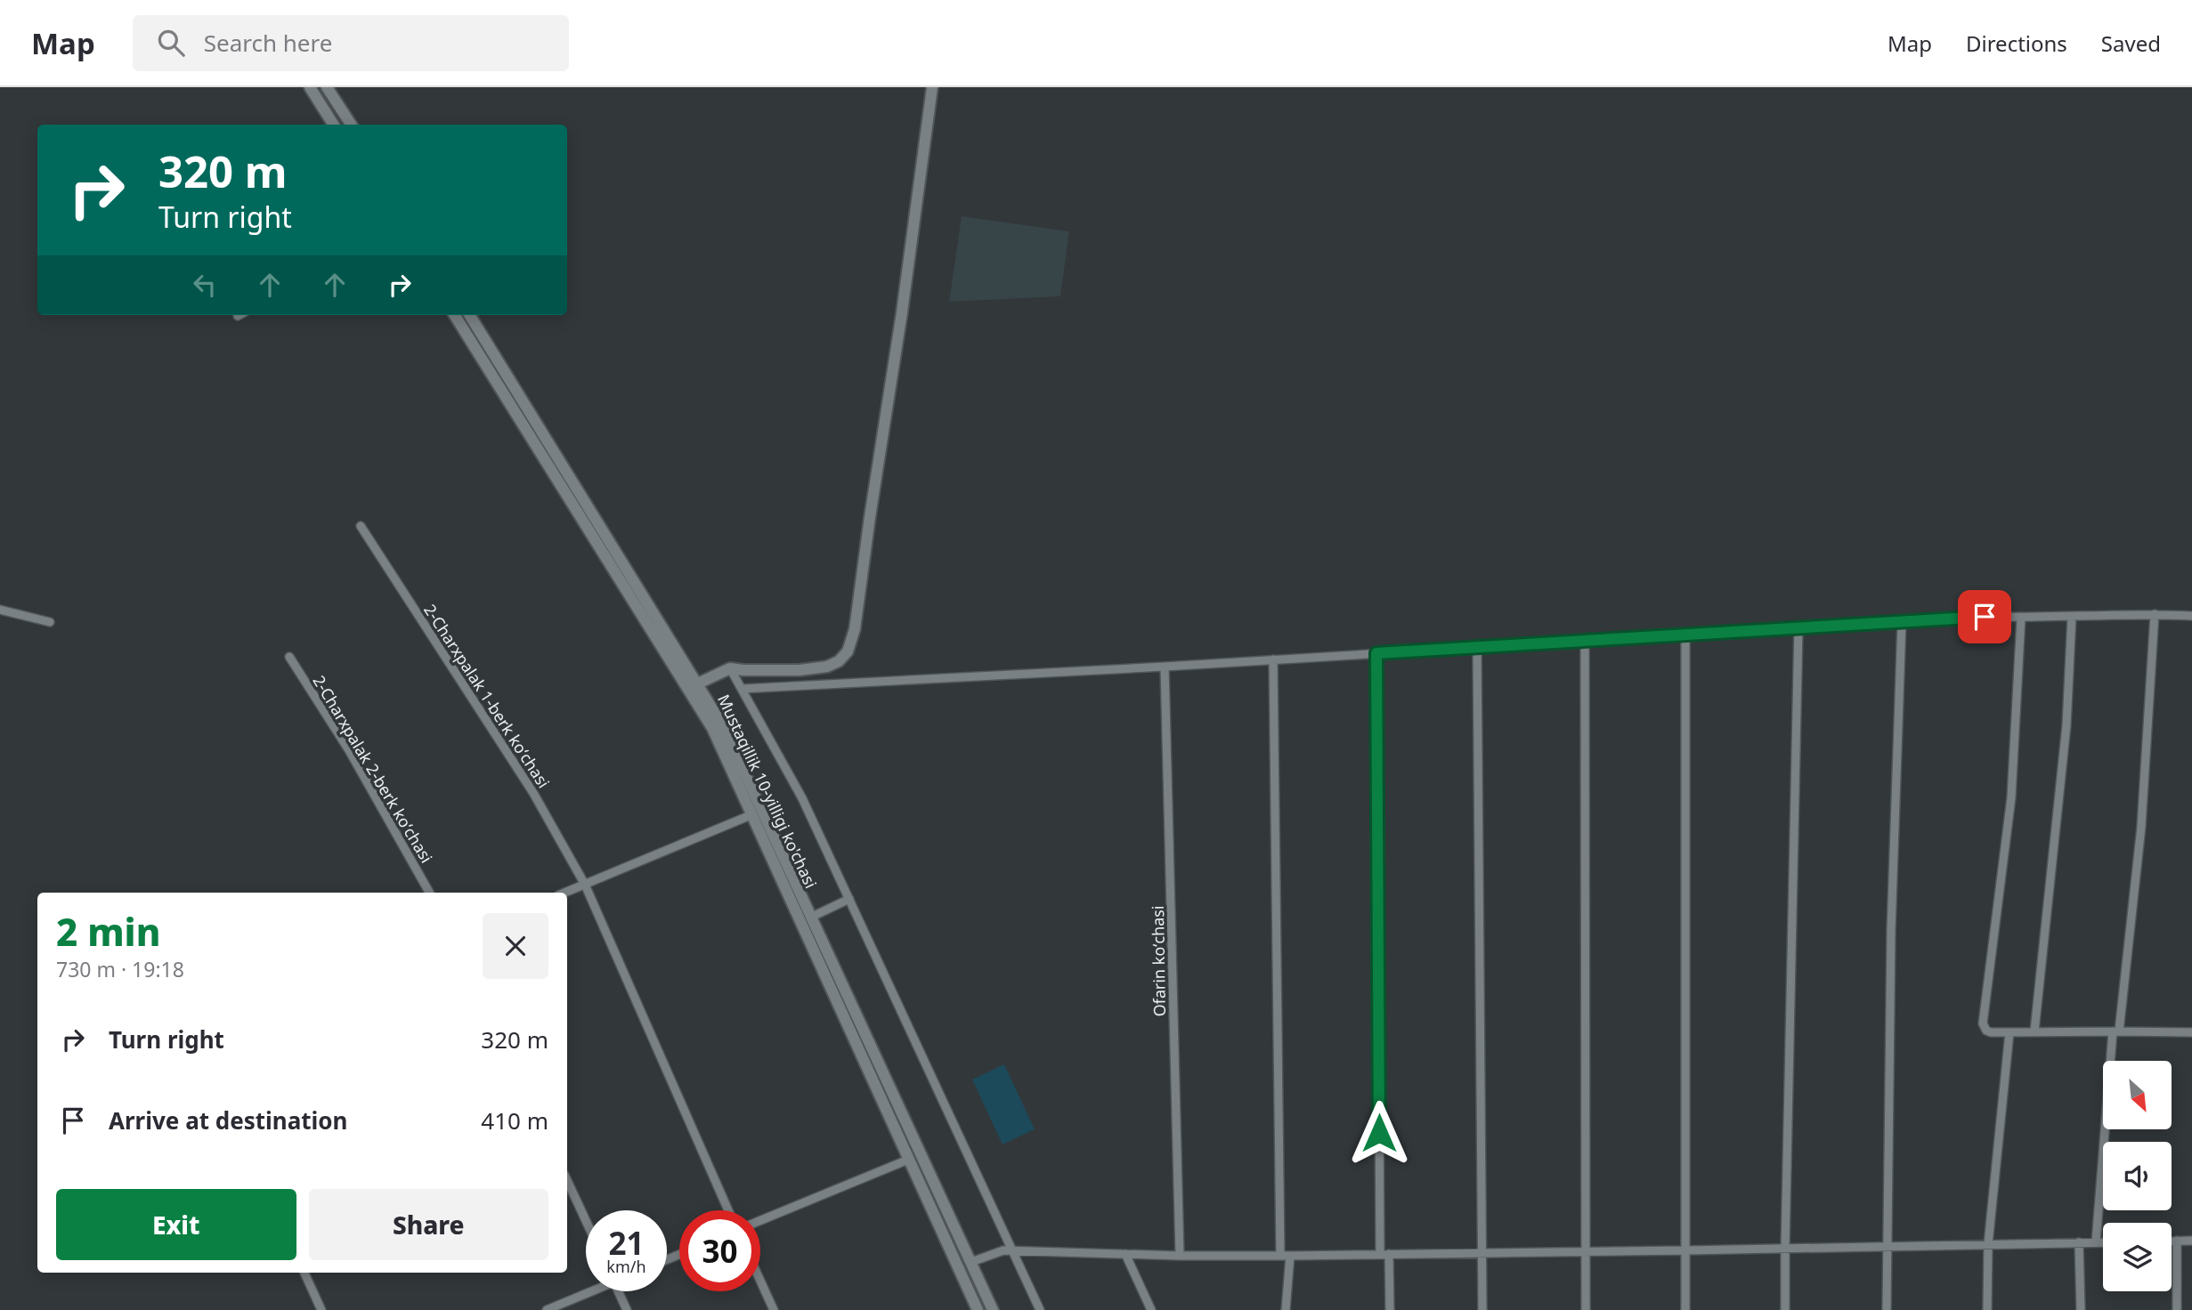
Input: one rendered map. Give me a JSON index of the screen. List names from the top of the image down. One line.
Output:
{"streets":{"main road":["Mustaqillik 10-yilligi ko'chasi"],"street":["2-Charxpalak 1-berk koʻchasi","2-Charxpalak 2-berk koʻchasi","Ofarin koʻchasi"]},"north":"bottom right","page":{"header":"Map","search":"Search here","nav":["Map","Directions","Saved"],"turn":["320 m","Turn right"],"heading":["2 min","730 m · 19:18"],"list":[{"name":"Turn right","value":"320 m"},{"name":"Arrive at destination","value":"410 m"}],"buttons":["Exit","Share"],"speed":"21 km/h","limit":"30"}}
